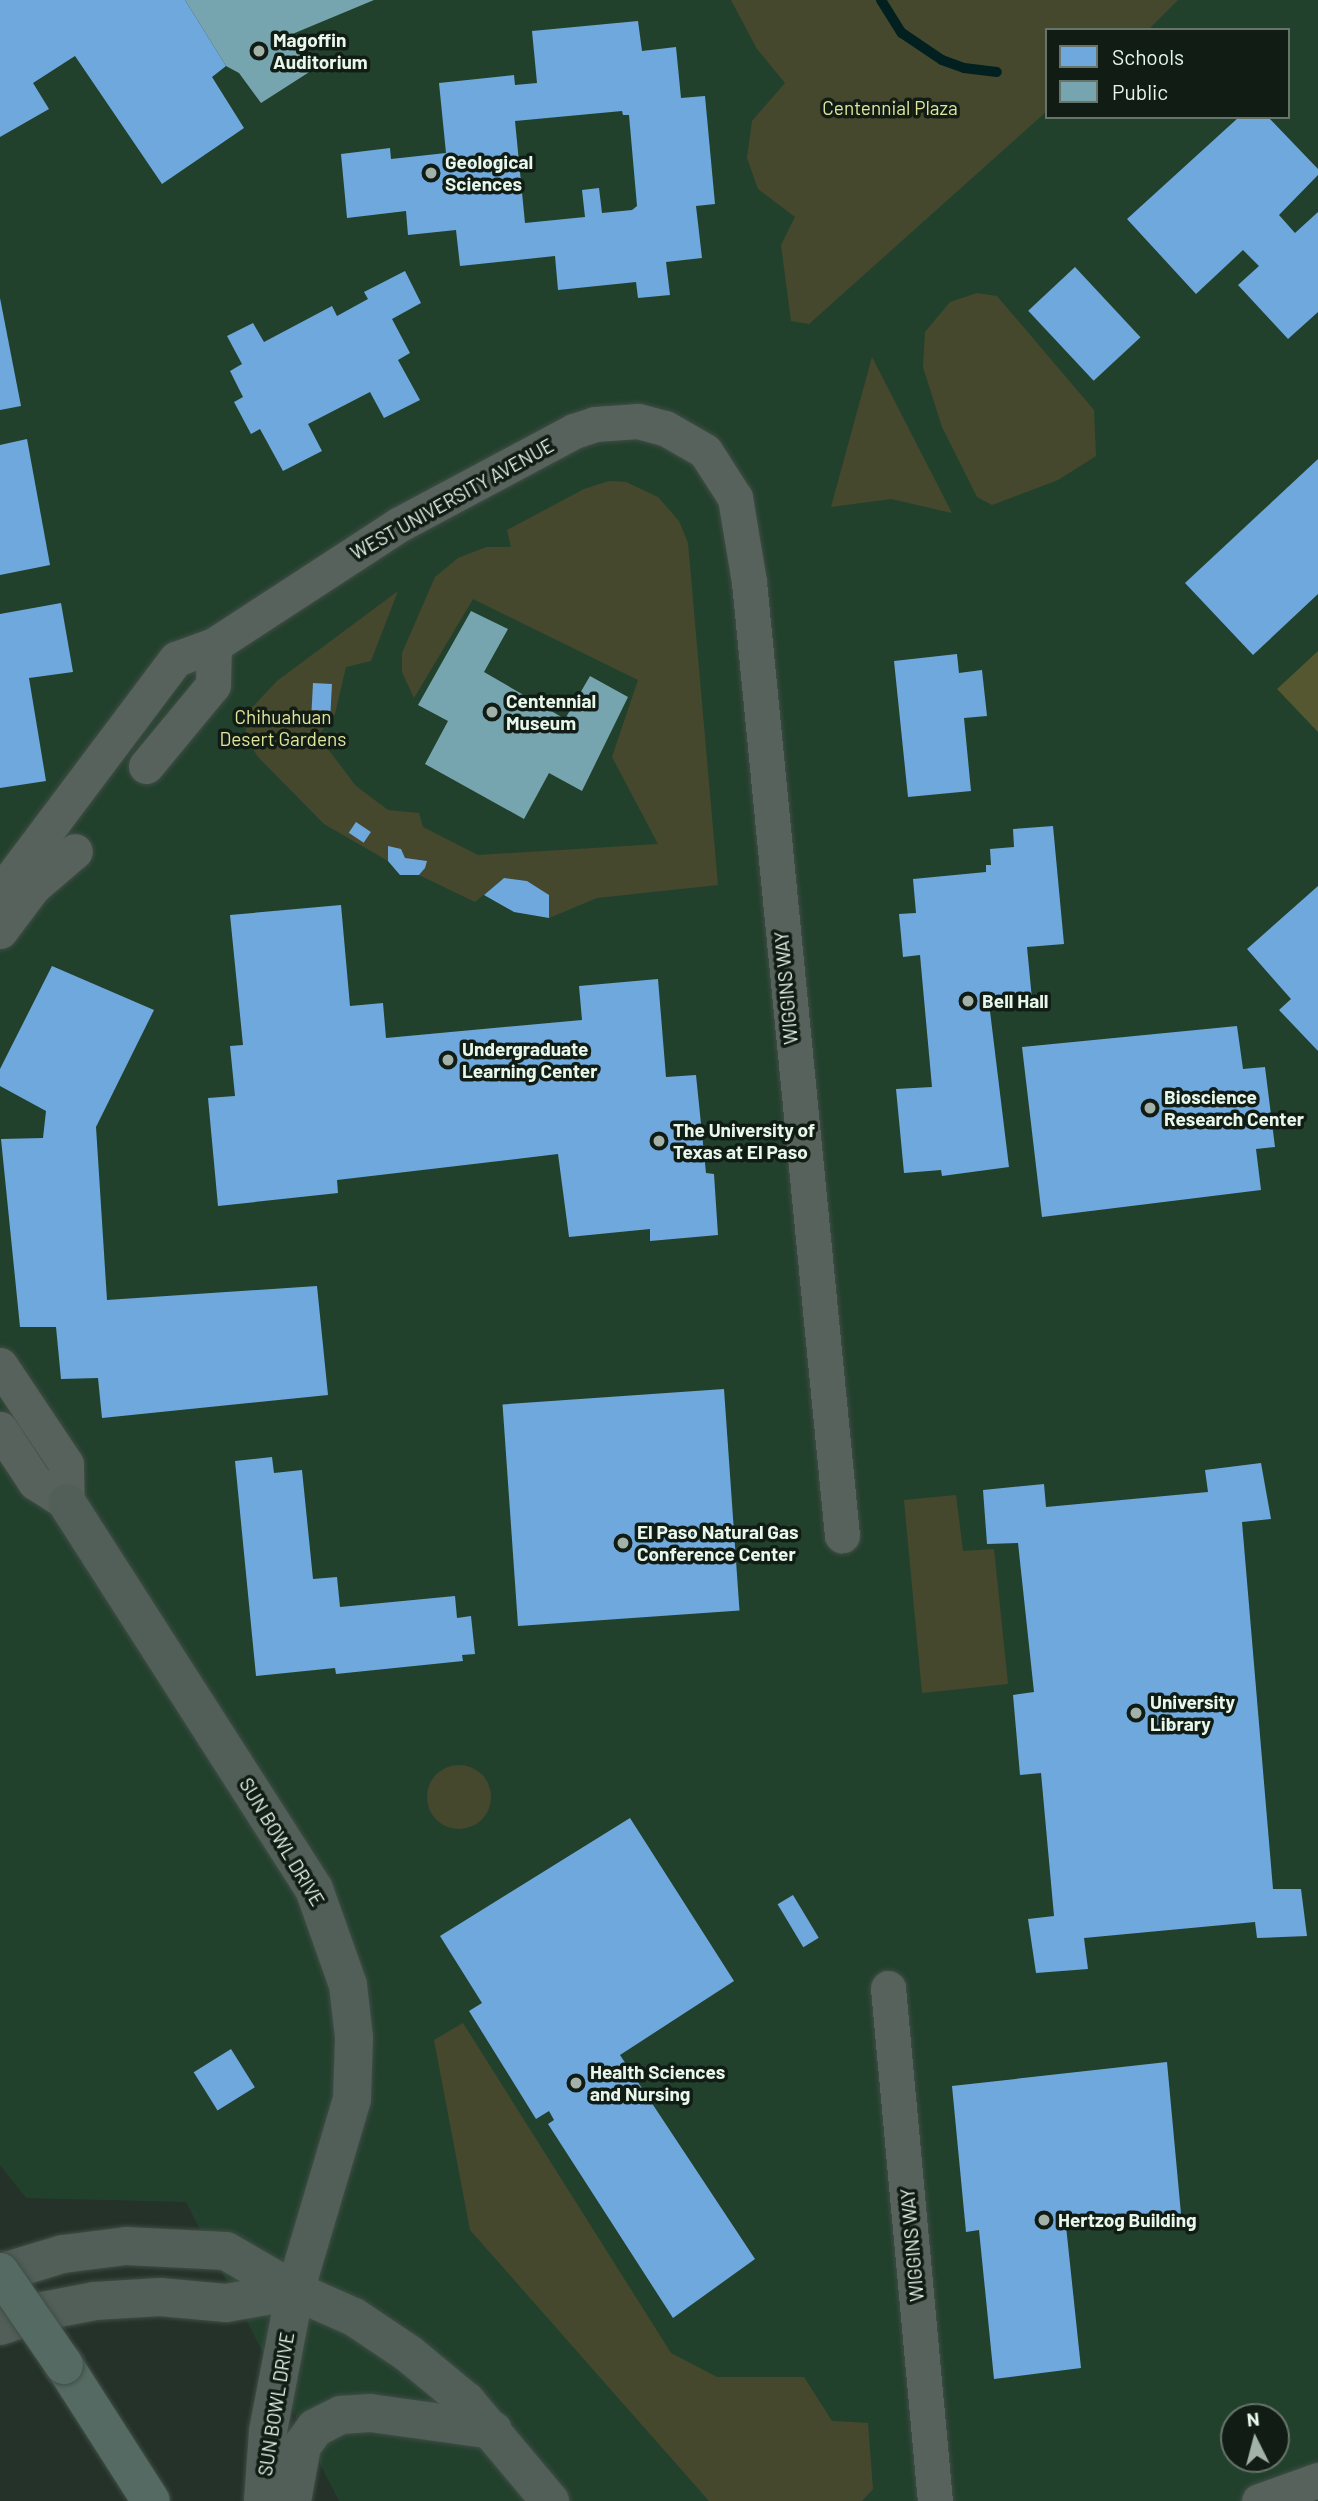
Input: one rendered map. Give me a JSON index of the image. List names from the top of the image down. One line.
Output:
{"streets":{"main road":["SUN BOWL DRIVE"],"street":["WEST UNIVERSITY AVENUE","WIGGINS WAY"]},"crossings":[["WEST UNIVERSITY AVENUE","WIGGINS WAY"]],"parks":["Centennial Plaza","Chihuahuan Desert Gardens"],"places":["Magoffin Auditorium","Geological Sciences","Centennial Museum","Bell Hall","Undergraduate Learning Center","Bioscience Research Center","The University of Texas at El Paso","El Paso Natural Gas Conference Center","University Library","Health Sciences and Nursing","Hertzog Building"],"legend":["Schools","Public"],"north":"top"}
